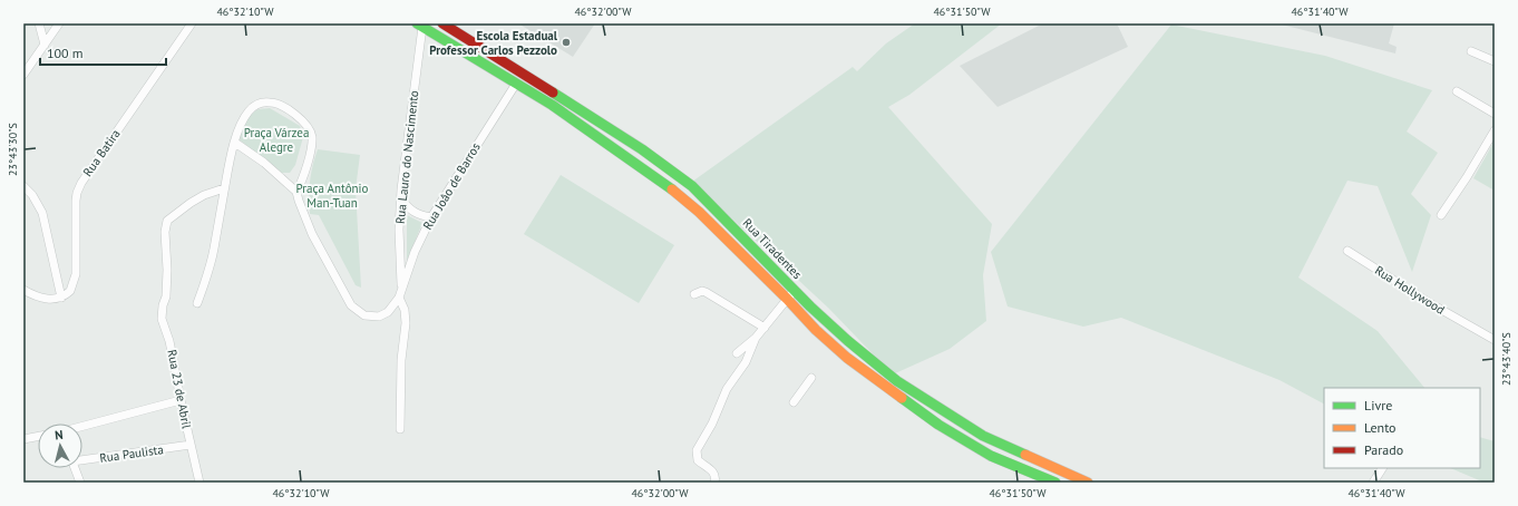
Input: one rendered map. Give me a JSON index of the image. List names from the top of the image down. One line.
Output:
{"streets":{"street":["Rua Batira","Rua Lauro do Nascimento","Rua Joâo de Barros","Rua Tiradentes","Rua Hollywood","Rua 23 de Abril","Rua Paulista"]},"crossings":[["Rua Lauro do Nascimento","Rua Joâo de Barros"],["Rua Lauro do Nascimento","Rua Tiradentes"],["Rua Joâo de Barros","Rua Tiradentes"],["Rua 23 de Abril","Rua Paulista"]],"parks":["Praça Várzea Alegre","Praça Antônio Man-Tuan"],"places":["Escola Estadual Professor Carlos Pezzolo"],"legend":["Livre","Lento","Parado"],"scale_bar":"100 m","north":"top","coordinates":["46°32'10\"W","46°32'00\"W","46°31'50\"W","46°31'40\"W","23°43'30\"S","23°43'40\"S"]}
